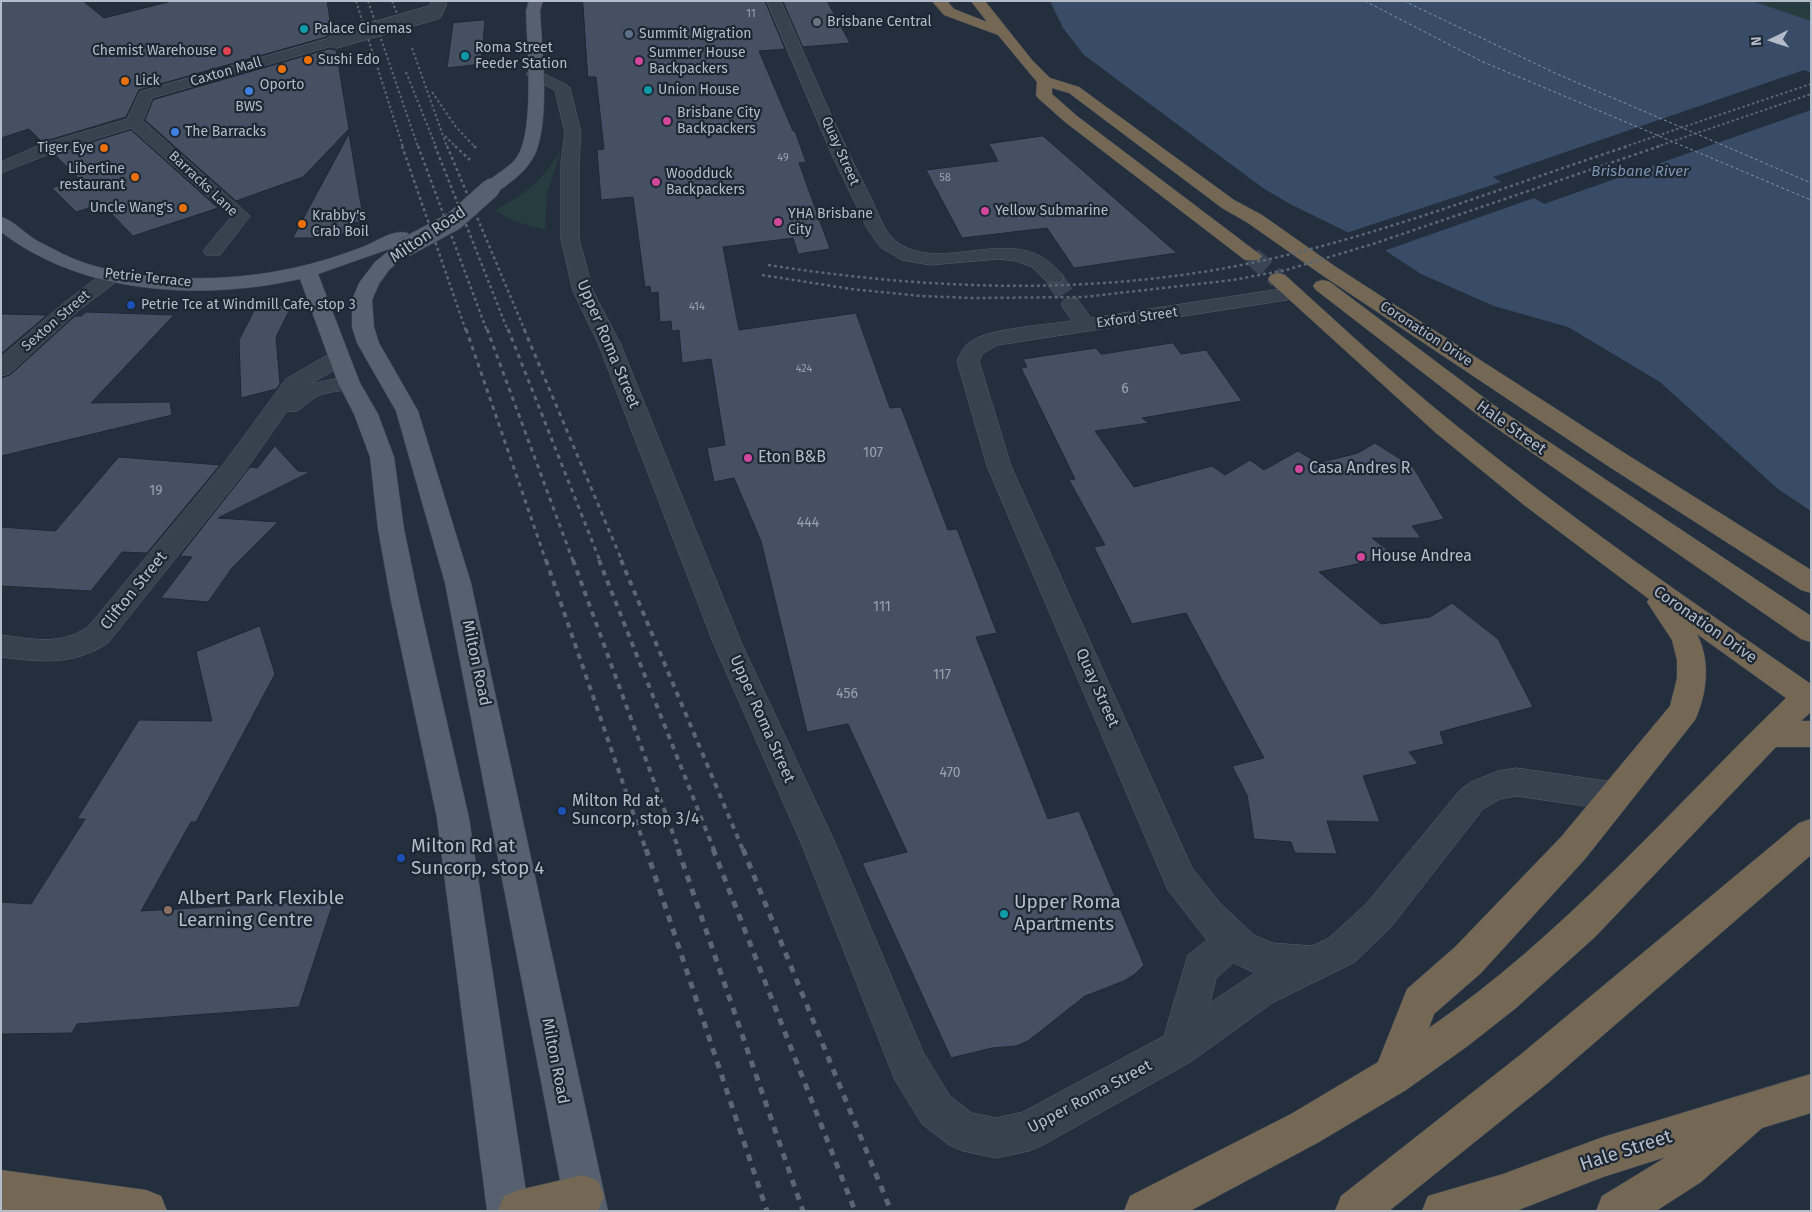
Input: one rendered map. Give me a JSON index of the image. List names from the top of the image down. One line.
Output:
{"streets":{"highway":["Coronation Drive","Hale Street"],"main road":["Milton Road","Petrie Terrace"],"street":["Caxton Mall","Quay Street","Barracks Lane","Exford Street","Sexton Street","Upper Roma Street","Clifton Street"]},"crossings":[["Caxton Mall","Barracks Lane"],["Quay Street","Exford Street"],["Quay Street","Upper Roma Street"],["Milton Road","Upper Roma Street"],["Petrie Terrace","Sexton Street"],["Exford Street","Coronation Drive"],["Coronation Drive","Hale Street"]],"water":["Brisbane River"],"places":["Brisbane Central","Palace Cinemas","Summit Migration","Chemist Warehouse","Roma Street Feeder Station","Sushi Edo","Summer House Backpackers","Oporto","Lick","Union House","BWS","Brisbane City Backpackers","The Barracks","Tiger Eye","Libertine restaurant","Woodduck Backpackers","Uncle Wang's","Yellow Submarine","YHA Brisbane City","Krabby's Crab Boil","Petrie Tce at Windmill Cafe, stop 3","Eton B&B","Casa Andres R","House Andrea","Milton Rd at Suncorp, stop 3/4","Milton Rd at Suncorp, stop 4","Albert Park Flexible Learning Centre","Upper Roma Apartments"],"house_numbers":["11","49","58","414","424","6","107","19","444","111","117","456","470"],"north":"left"}
